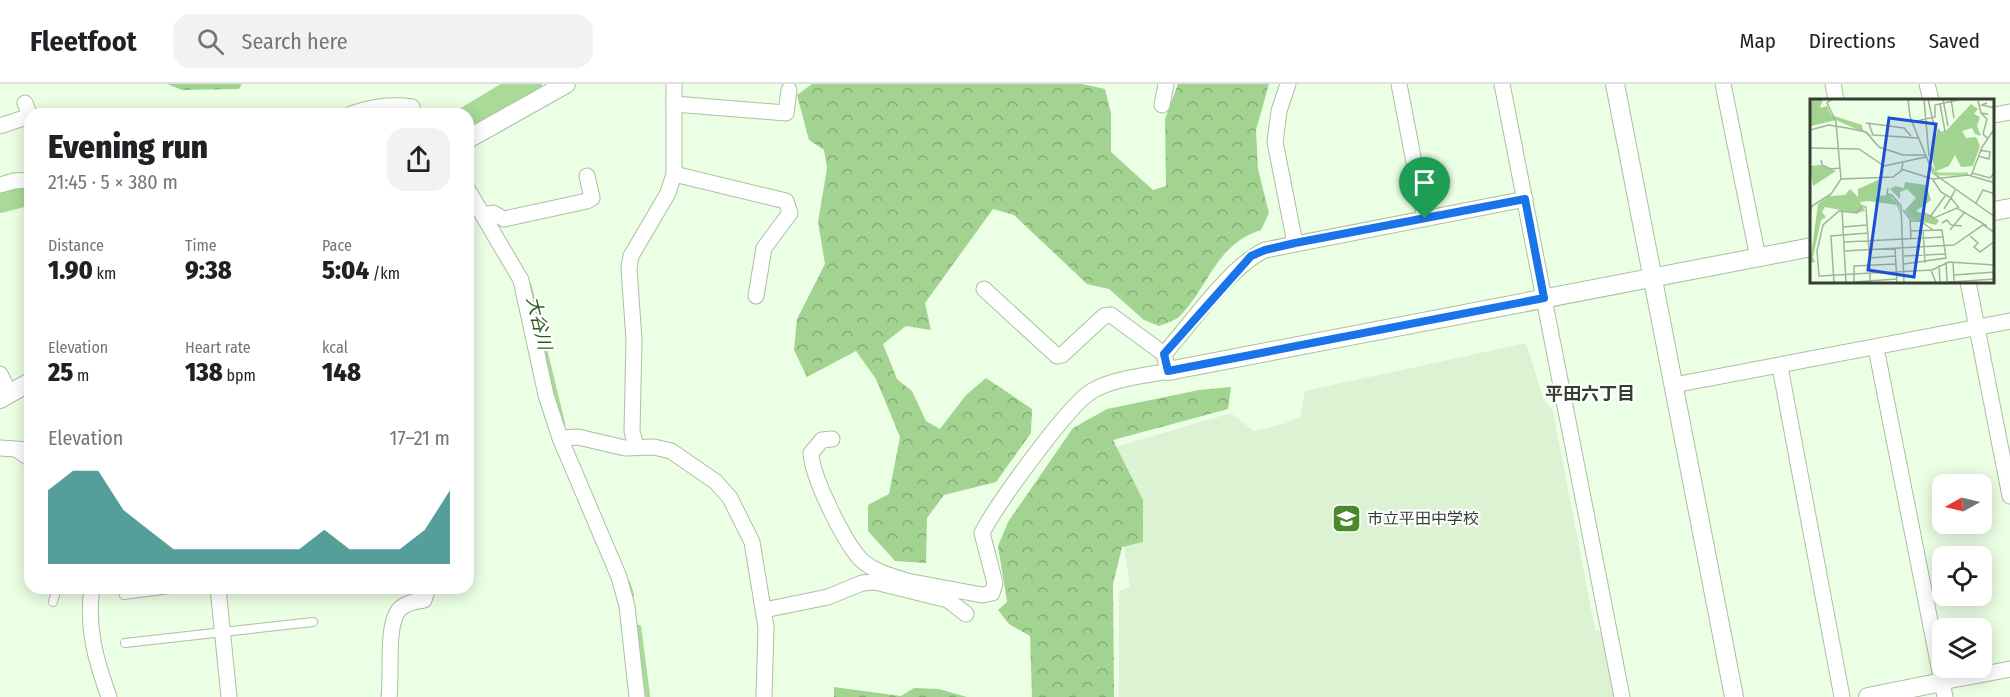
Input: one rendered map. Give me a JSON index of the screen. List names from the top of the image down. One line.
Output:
{"districts":["平田六丁目"],"water":["大谷川"],"places":{"school or university":["市立平田中学校"]},"north":"left","page":{"header":"Fleetfoot","search":"Search here","nav":["Map","Directions","Saved"],"heading":["Evening run","21:45 · 5 × 380 m"],"stats":[["Distance","1.90 km"],["Time","9:38"],["Pace","5:04 /km"],["Elevation","25 m"],["Heart rate","138 bpm"],["kcal","148"]],"chart":["Elevation","17–21 m"]}}
